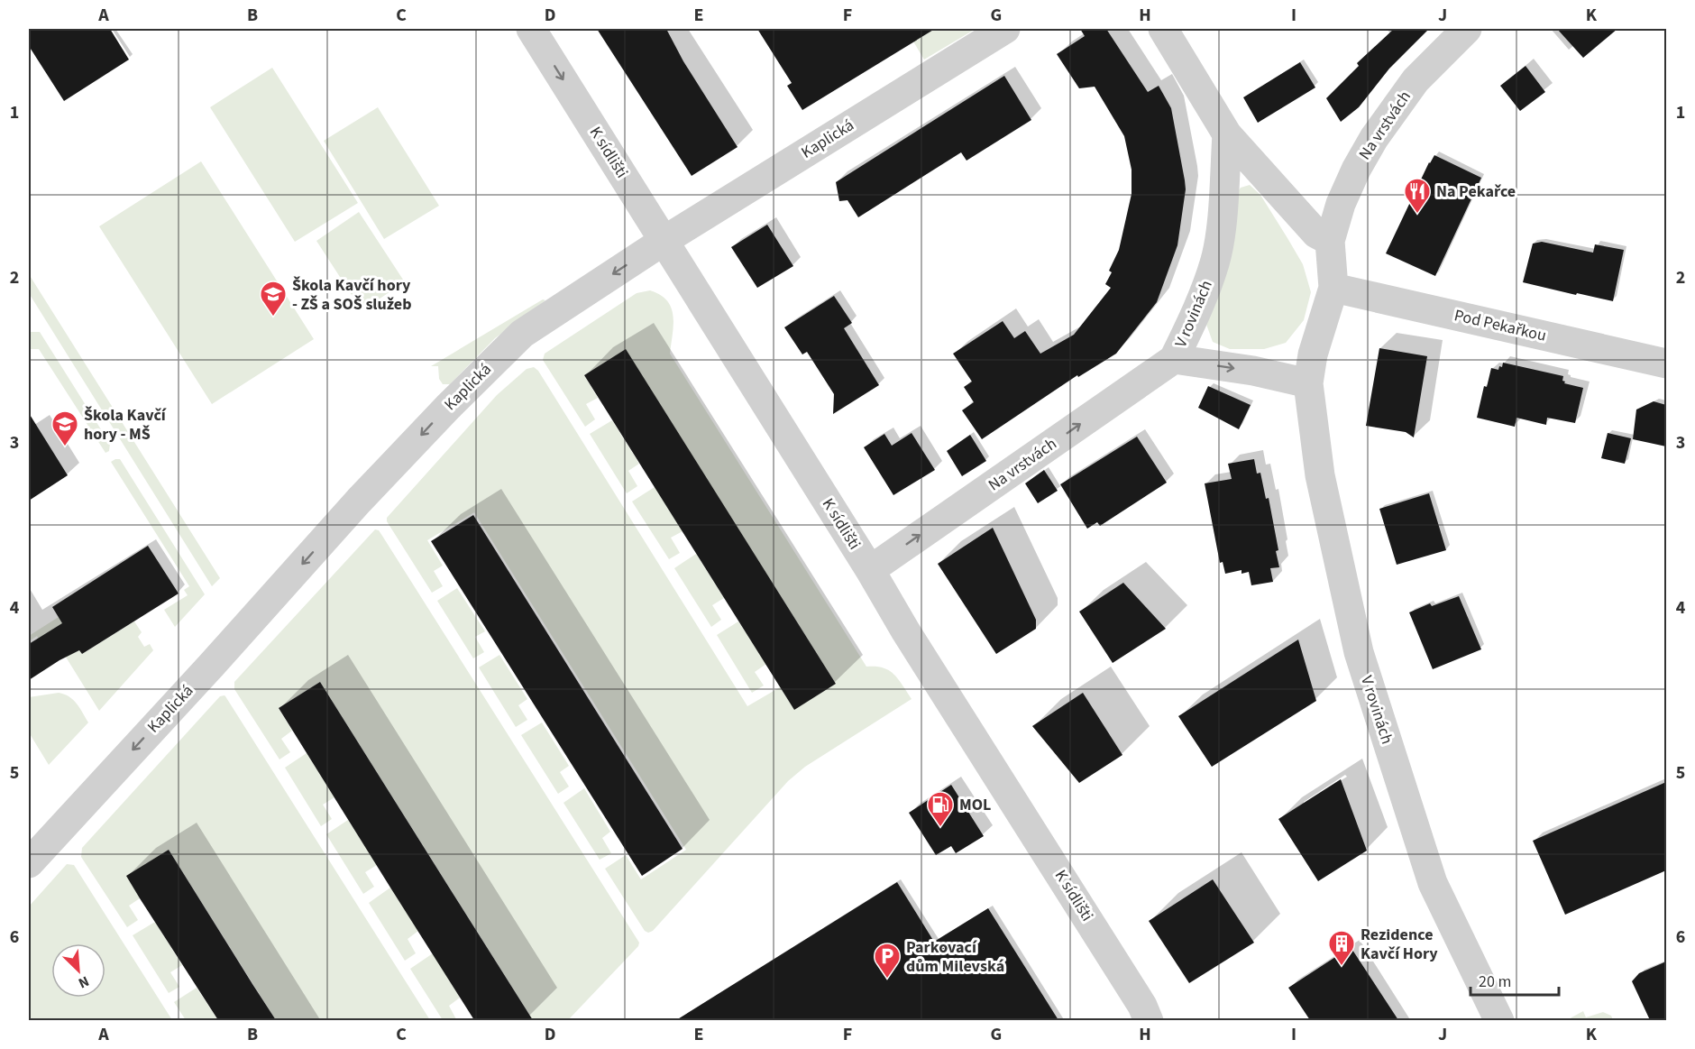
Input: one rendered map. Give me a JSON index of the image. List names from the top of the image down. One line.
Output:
{"streets":{"street":["Na vrstvách","Kaplická","K sídlišti","V rovinách","Pod Pekařkou"]},"crossings":[["Na vrstvách","K sídlišti"],["Na vrstvách","V rovinách"],["Kaplická","K sídlišti"],["V rovinách","Pod Pekařkou"]],"one_way":["Na vrstvách","Kaplická"],"places":{"restaurant":["Na Pekařce"],"school or university":["Škola Kavčí hory - ZŠ a SOŠ služeb","Škola Kavčí hory - MŠ"],"fuel station":["MOL"],"building":["Rezidence Kavčí Hory"],"parking":["Parkovací dům Milevská"]},"scale_bar":"20 m","north":"bottom right","grid":{"columns":["A","B","C","D","E","F","G","H","I","J","K"],"rows":["1","2","3","4","5","6"]}}
